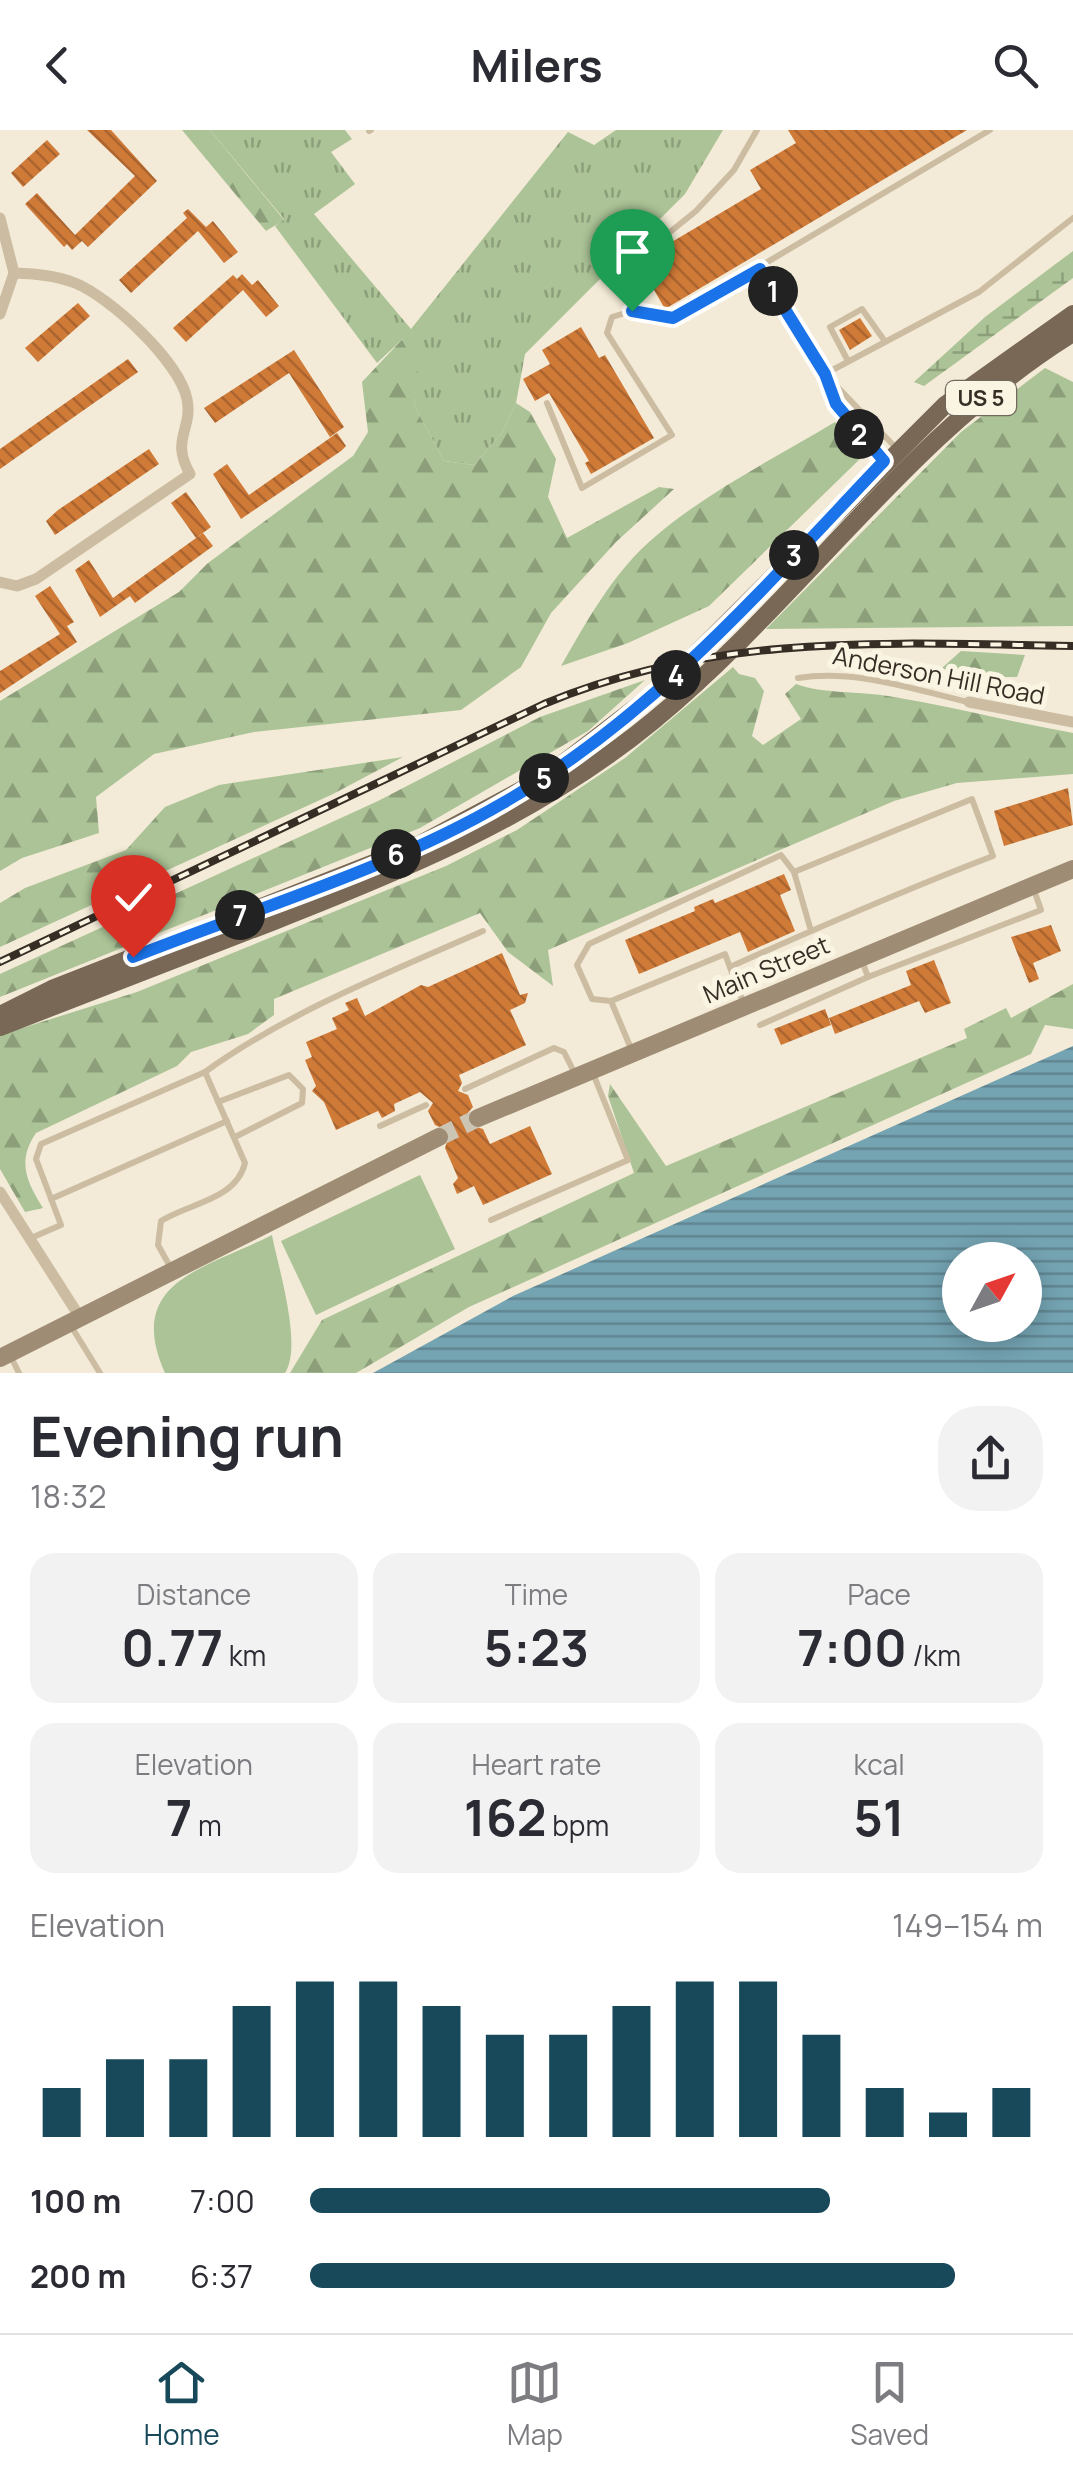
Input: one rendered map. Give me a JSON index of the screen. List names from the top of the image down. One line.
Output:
{"streets":{"main road":["US 5","Main Street"],"street":["Anderson Hill Road"]},"north":"top right","page":{"header":"Milers","pins":["1","2","3","4","5","6","7"],"heading":["Evening run","18:32"],"stats":[["Distance","0.77 km"],["Time","5:23"],["Pace","7:00 /km"],["Elevation","7 m"],["Heart rate","162 bpm"],["kcal","51"]],"chart":["Elevation","149–154 m"],"list":[{"name":"100 m","note":"7:00"},{"name":"200 m","note":"6:37"}],"tabs":["Home","Map","Saved"]}}
